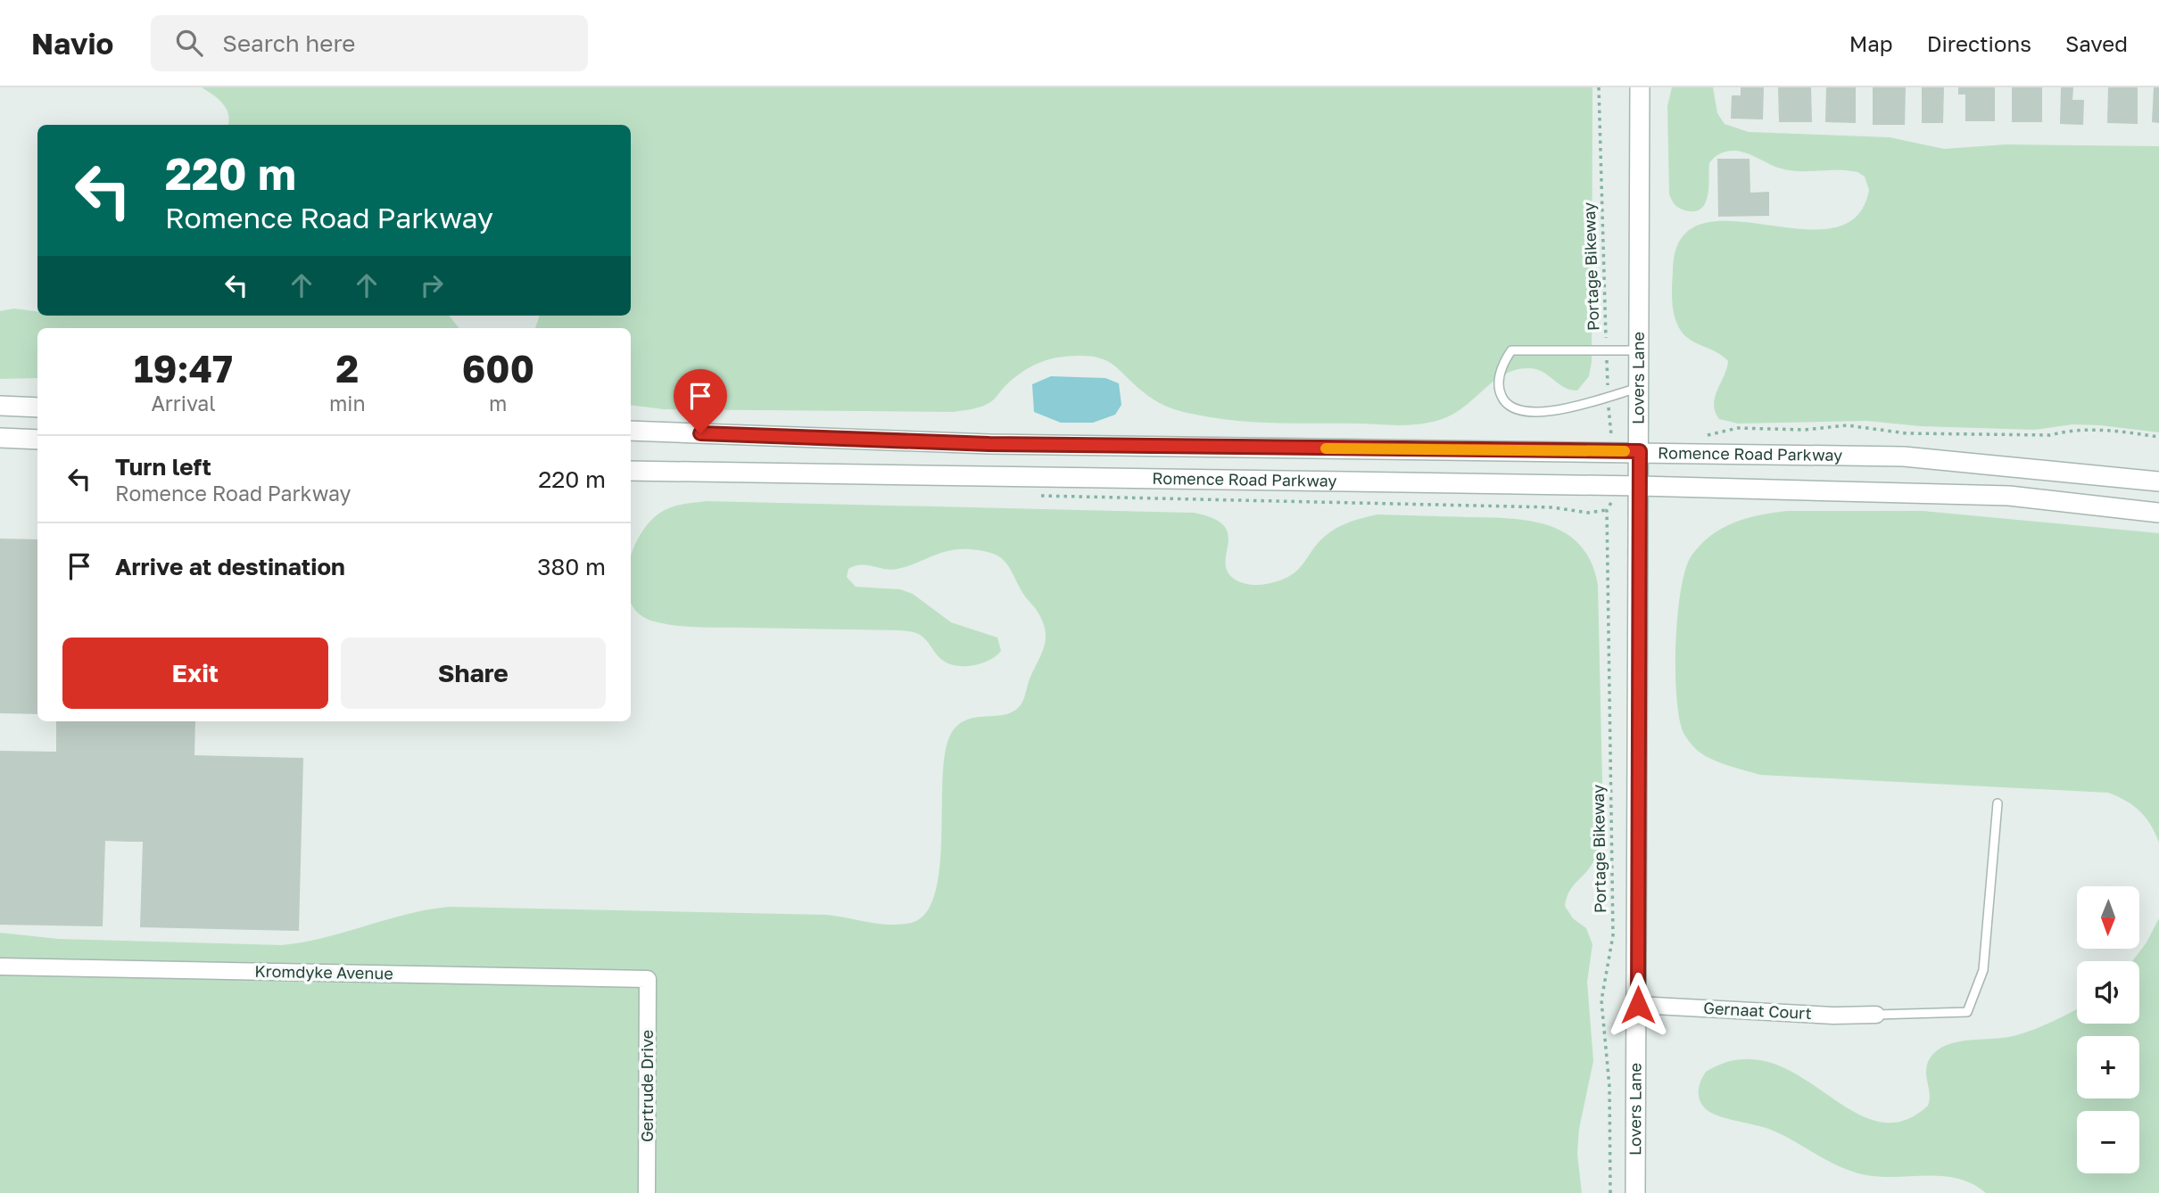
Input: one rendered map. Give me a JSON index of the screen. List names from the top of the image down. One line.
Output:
{"streets":{"street":["Lovers Lane","Romence Road Parkway","Kromdyke Avenue","Gernaat Court","Gertrude Drive"],"path":["Portage Bikeway"]},"crossings":[["Lovers Lane","Romence Road Parkway"],["Lovers Lane","Gernaat Court"],["Kromdyke Avenue","Gertrude Drive"]],"north":"bottom","page":{"header":"Navio","search":"Search here","nav":["Map","Directions","Saved"],"turn":["220 m","Romence Road Parkway"],"eta":["19:47","Arrival","2","min","600","m"],"list":[{"name":"Turn left","note":"Romence Road Parkway","value":"220 m"},{"name":"Arrive at destination","value":"380 m"}],"buttons":["Exit","Share"],"map_buttons":["+","−"]}}
